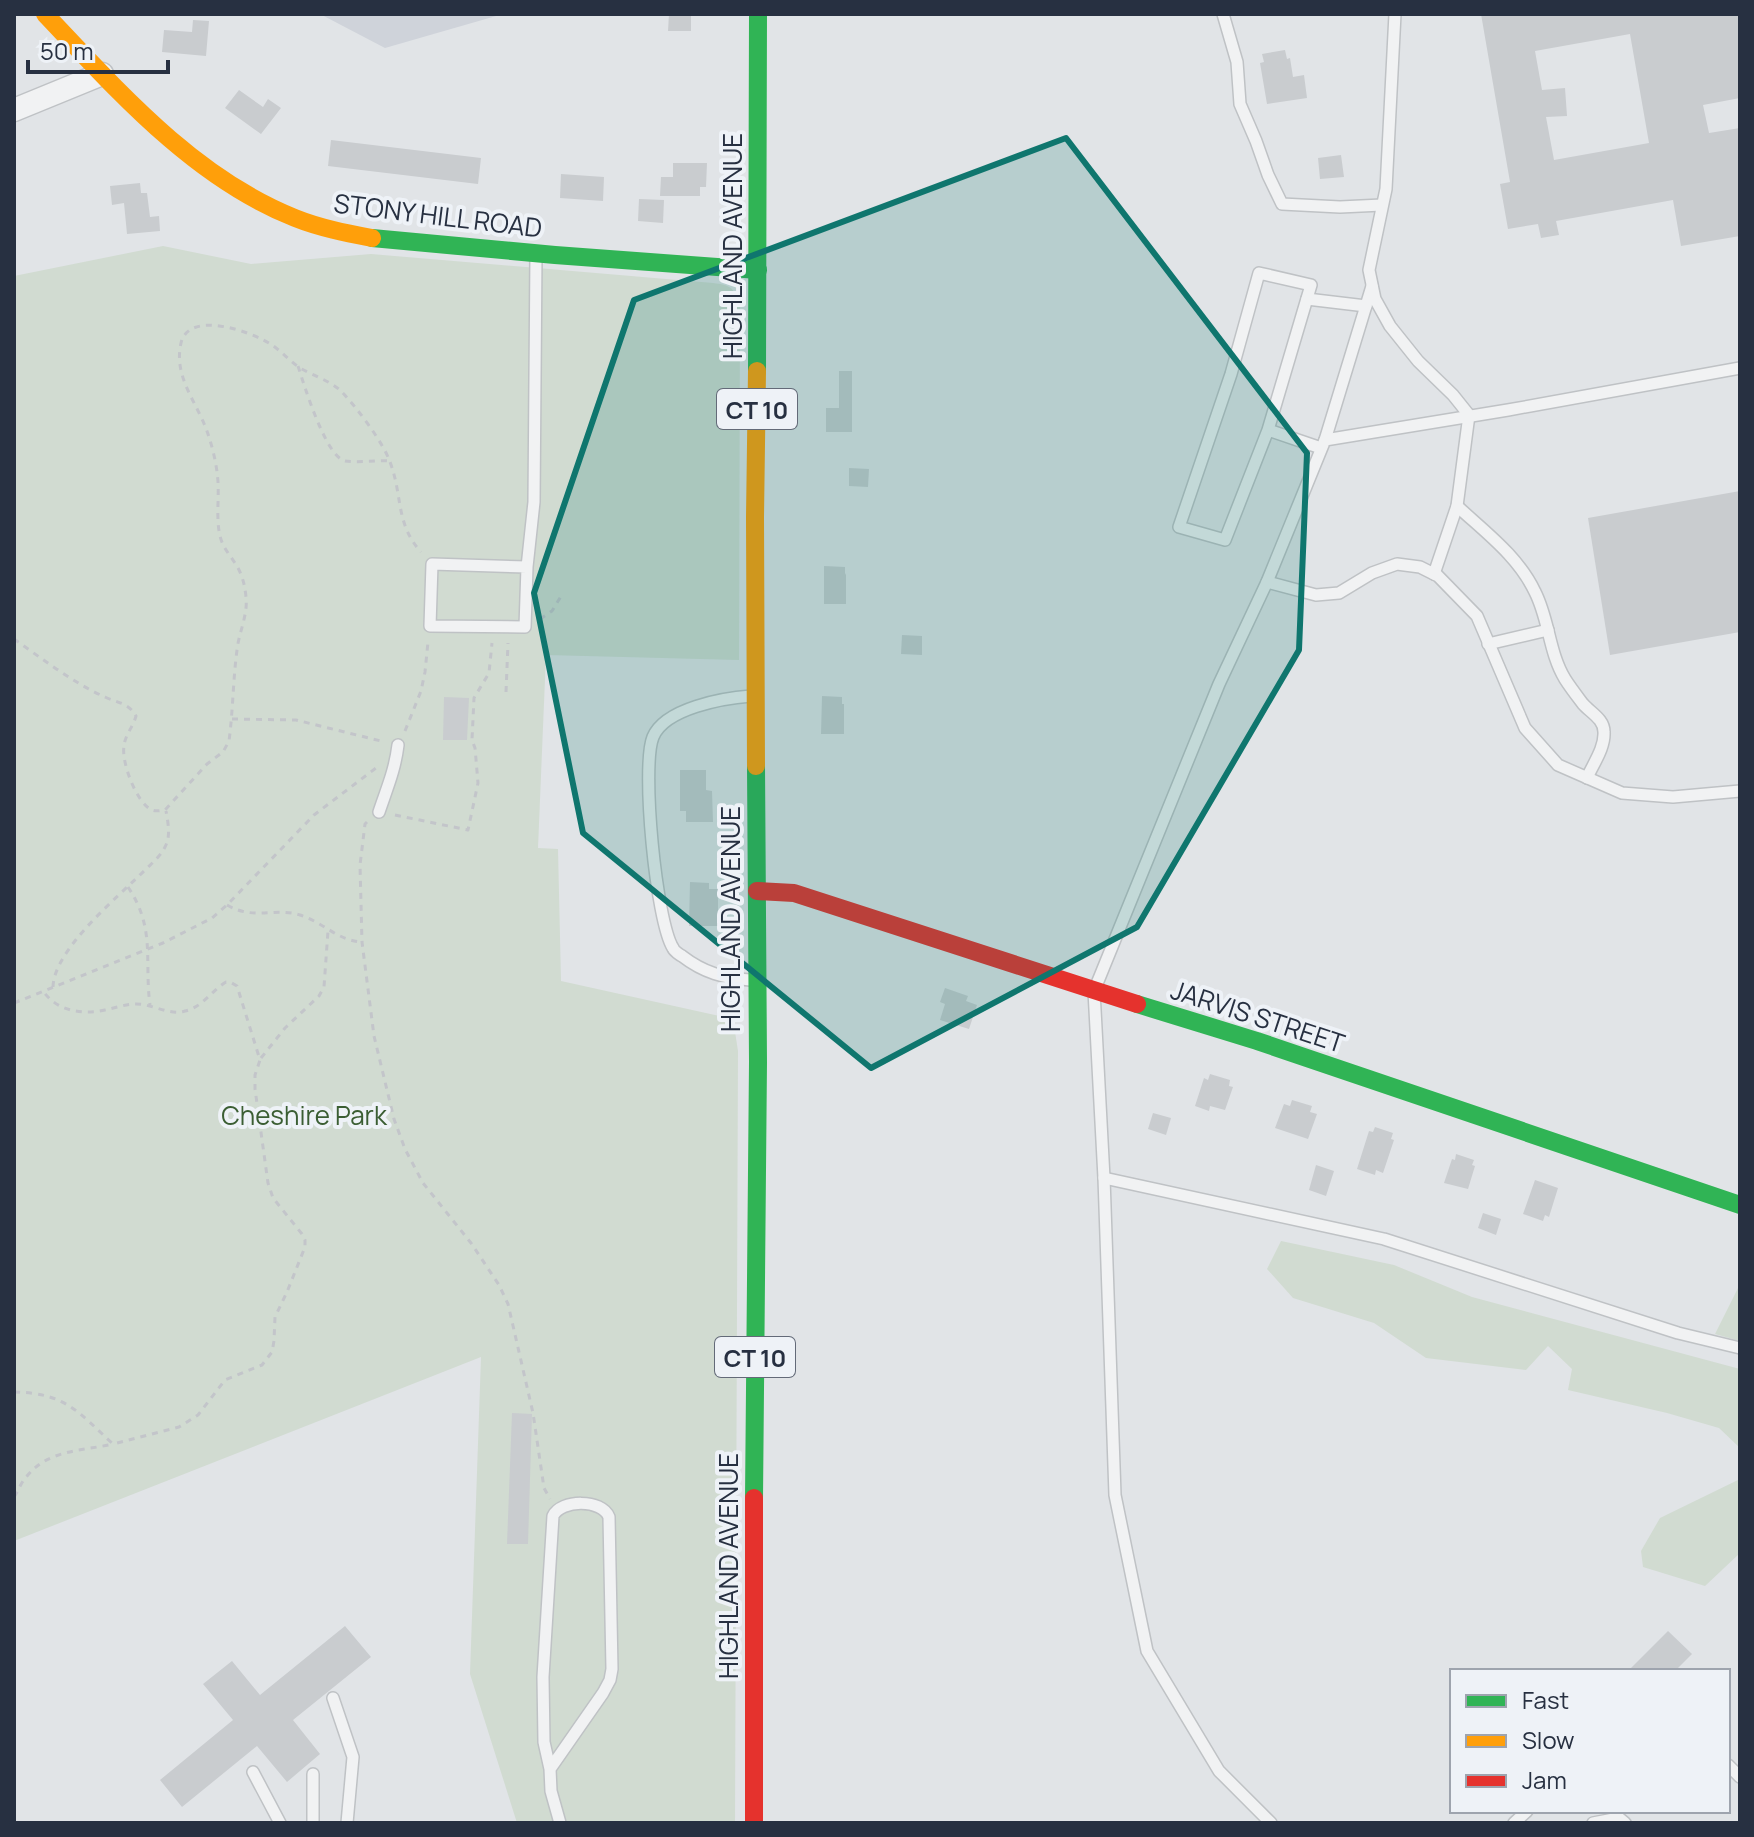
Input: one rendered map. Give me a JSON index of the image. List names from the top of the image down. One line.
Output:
{"streets":{"main road":["STONY HILL ROAD","HIGHLAND AVENUE","CT 10","JARVIS STREET"]},"crossings":[["STONY HILL ROAD","HIGHLAND AVENUE"],["HIGHLAND AVENUE","JARVIS STREET"]],"parks":["Cheshire Park"],"legend":["Fast","Slow","Jam"],"scale_bar":"50 m"}
